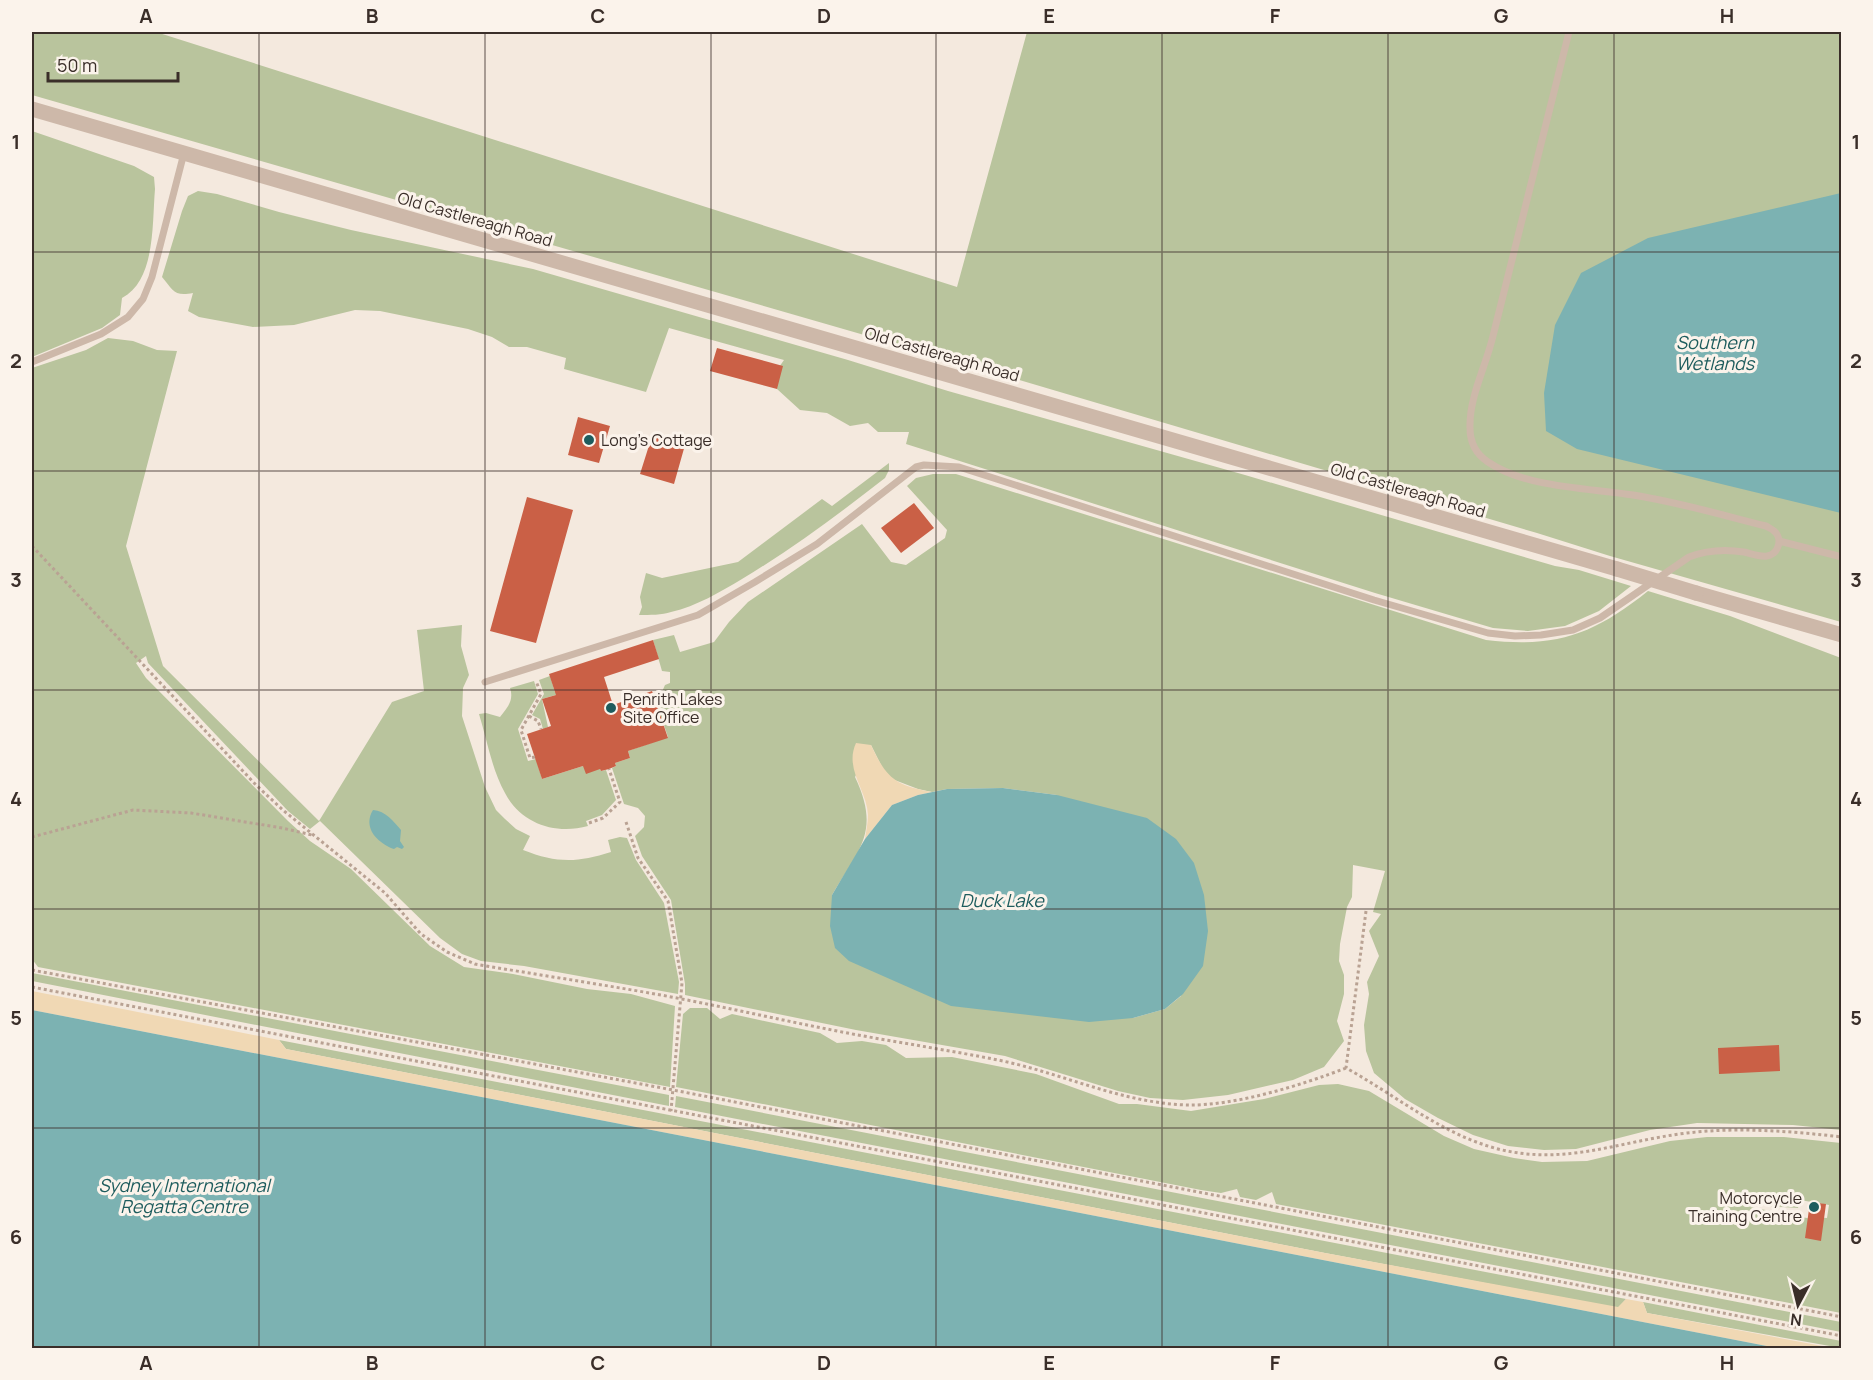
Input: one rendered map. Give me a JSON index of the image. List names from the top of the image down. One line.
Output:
{"streets":{"street":["Old Castlereagh Road"]},"water":["Southern Wetlands","Duck Lake","Sydney International Regatta Centre"],"places":["Long's Cottage","Penrith Lakes Site Office","Motorcycle Training Centre"],"scale_bar":"50 m","north":"bottom","grid":{"columns":["A","B","C","D","E","F","G","H"],"rows":["1","2","3","4","5","6"]}}
